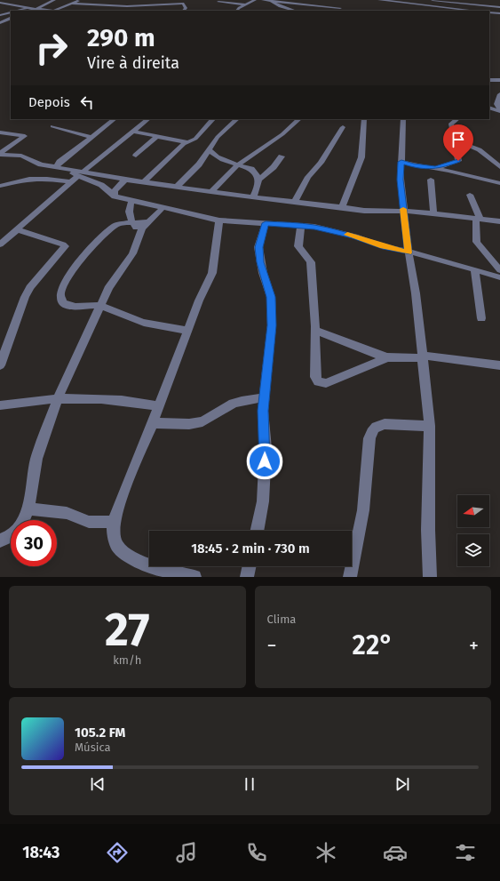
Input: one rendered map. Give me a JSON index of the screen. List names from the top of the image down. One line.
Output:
{"north":"left","page":{"turn":["290 m","Vire à direita"],"then":"Depois","limit":"30","trip":"18:45 · 2 min · 730 m","tile":[["27","km/h"],"Clima"],"heat":["−","22°","+"],"song":["105.2 FM","Música"],"tabs":"18:43"}}
